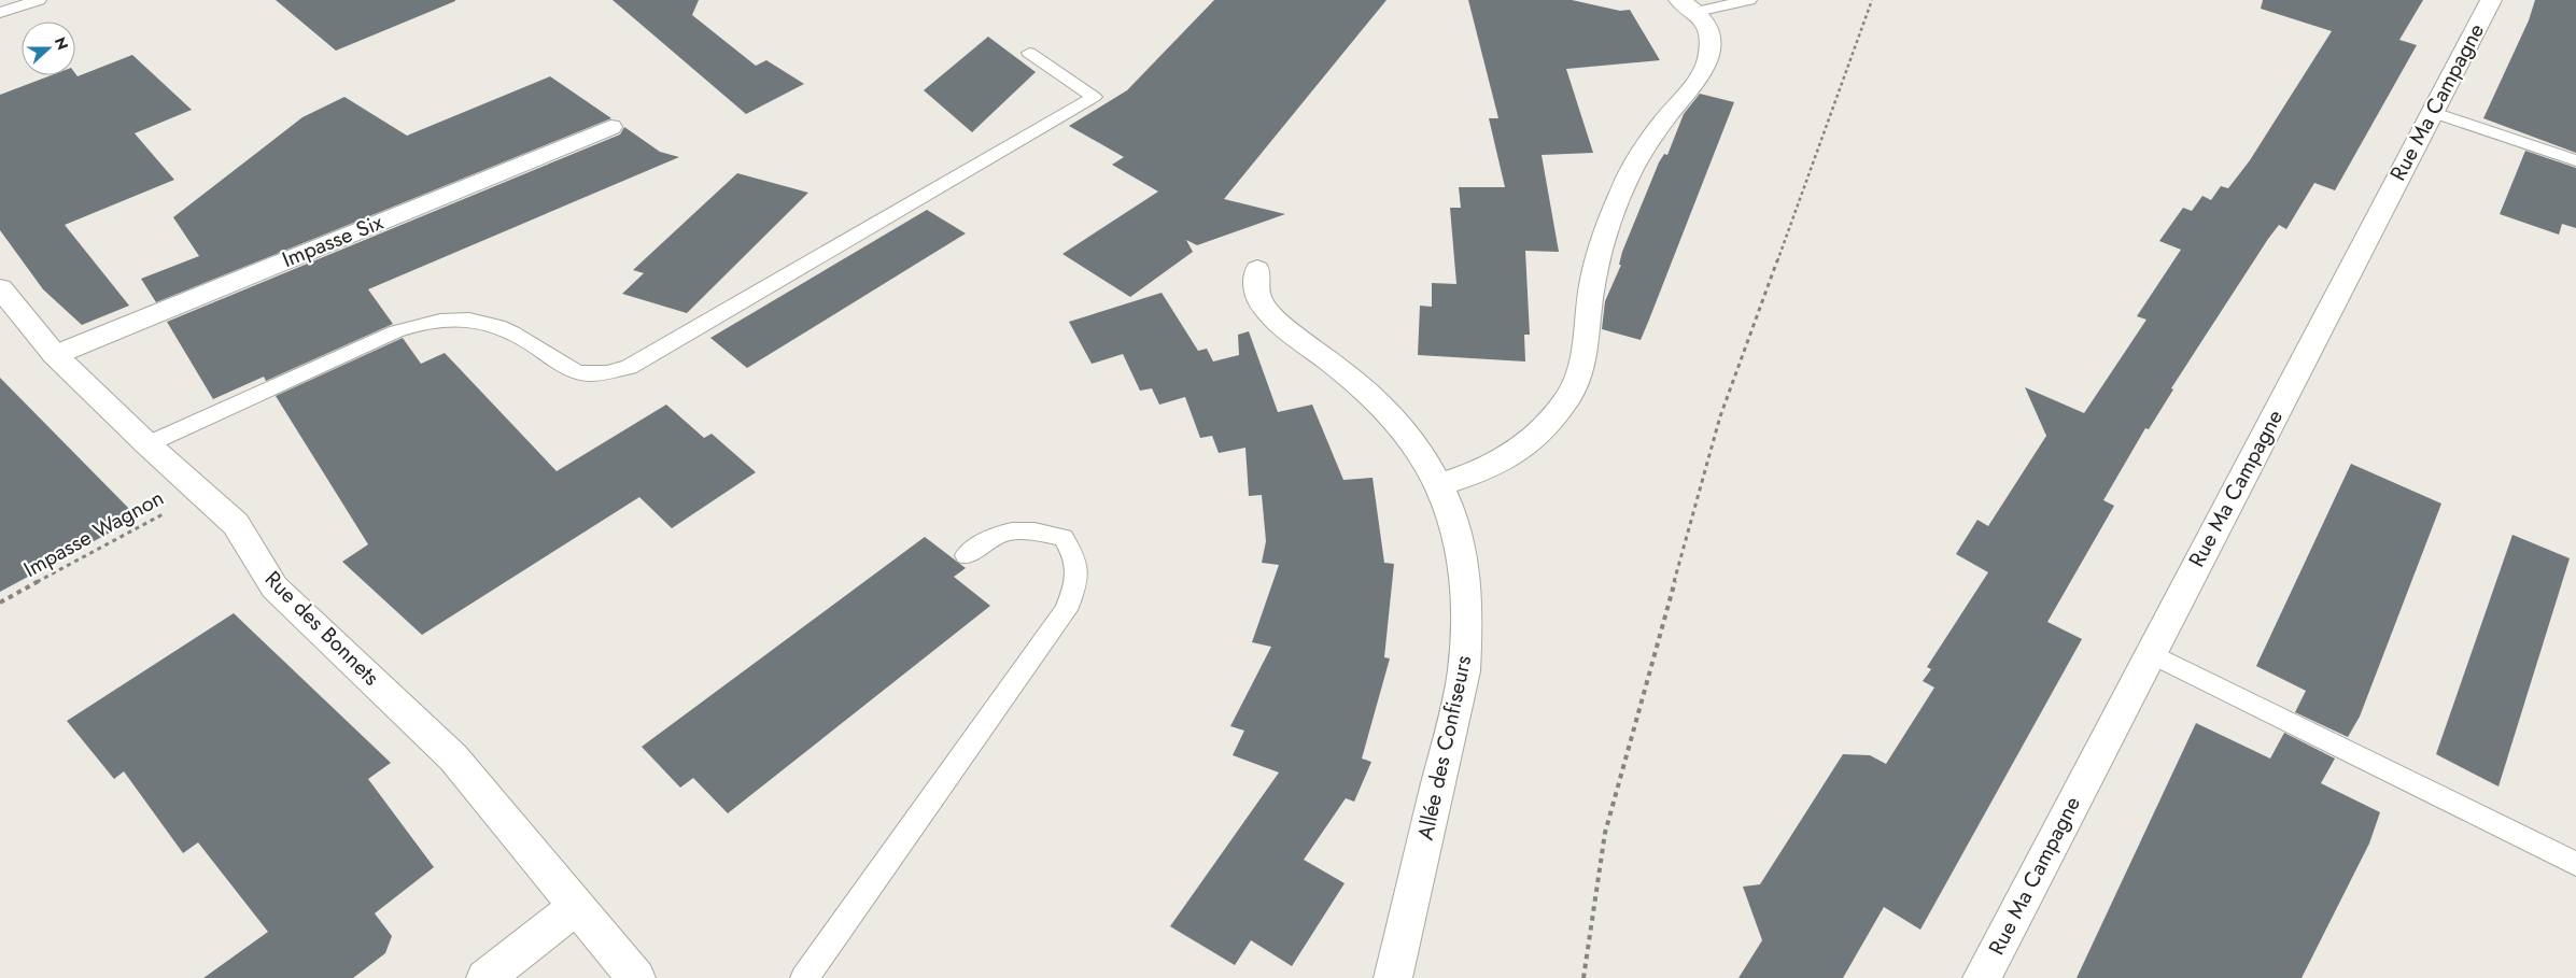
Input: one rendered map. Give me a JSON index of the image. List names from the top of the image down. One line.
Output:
{"streets":{"street":["Rue Ma Campagne","Impasse Six","Rue des Bonnets","Allée des Confiseurs"],"path":["Impasse Wagnon"]},"crossings":[["Impasse Six","Rue des Bonnets"],["Impasse Wagnon","Rue des Bonnets"]],"north":"right"}
